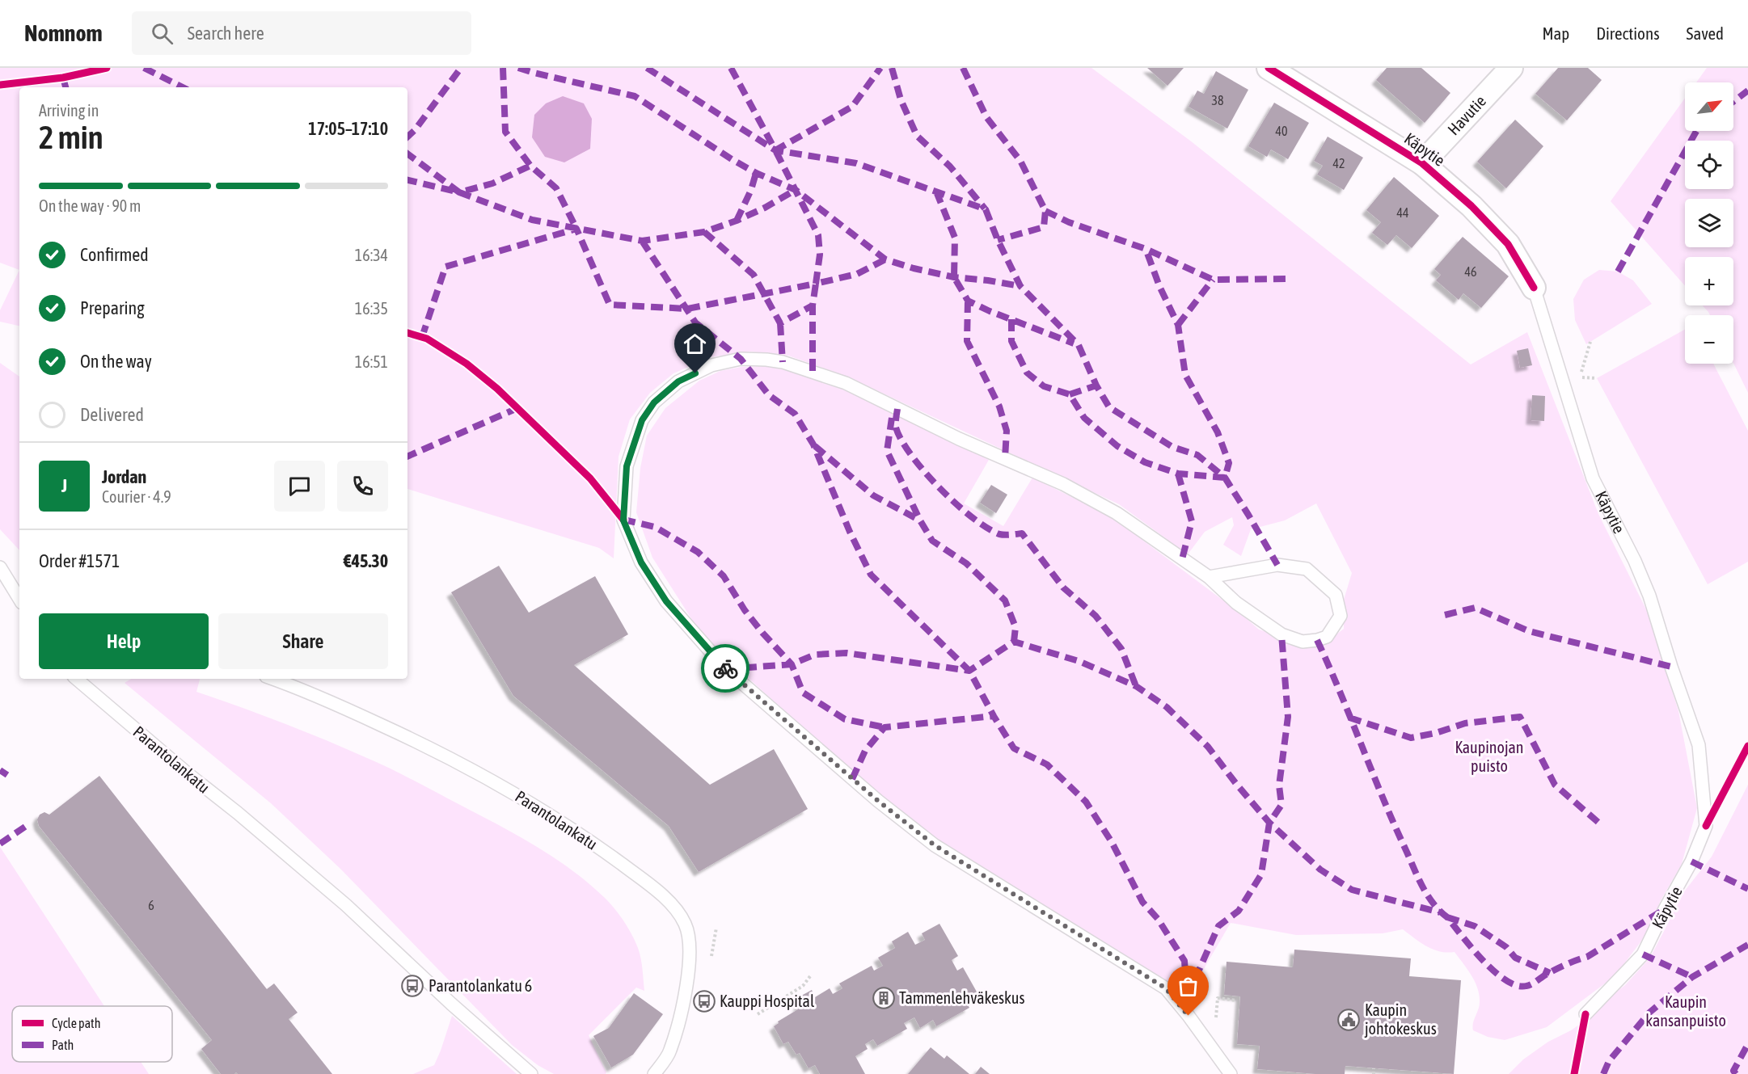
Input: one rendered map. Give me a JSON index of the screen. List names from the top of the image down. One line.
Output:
{"streets":{"street":["Havutie","Käpytie"],"lane":["Parantolankatu"]},"crossings":[["Havutie","Käpytie"]],"parks":["Kaupinojan puisto","Kaupin kansanpuisto"],"places":{"bus stop":["Parantolankatu 6","Kauppi Hospital"],"building":["Tammenlehväkeskus"],"public building":["Kaupin johtokeskus"]},"house_numbers":["38","40","42","44","46","6"],"legend":["Cycle path","Path"],"north":"top right","page":{"header":"Nomnom","search":"Search here","nav":["Map","Directions","Saved"],"map_buttons":["+","−"],"heading":["2 min","Arriving in","17:05–17:10"],"panel":["Jordan","Courier · 4.9","Order #1571","€45.30"],"bar":"On the way · 90 m","list":[["Confirmed","16:34"],["Preparing","16:35"],["On the way","16:51"],"Delivered"],"round":"J","buttons":["Help","Share"]}}
